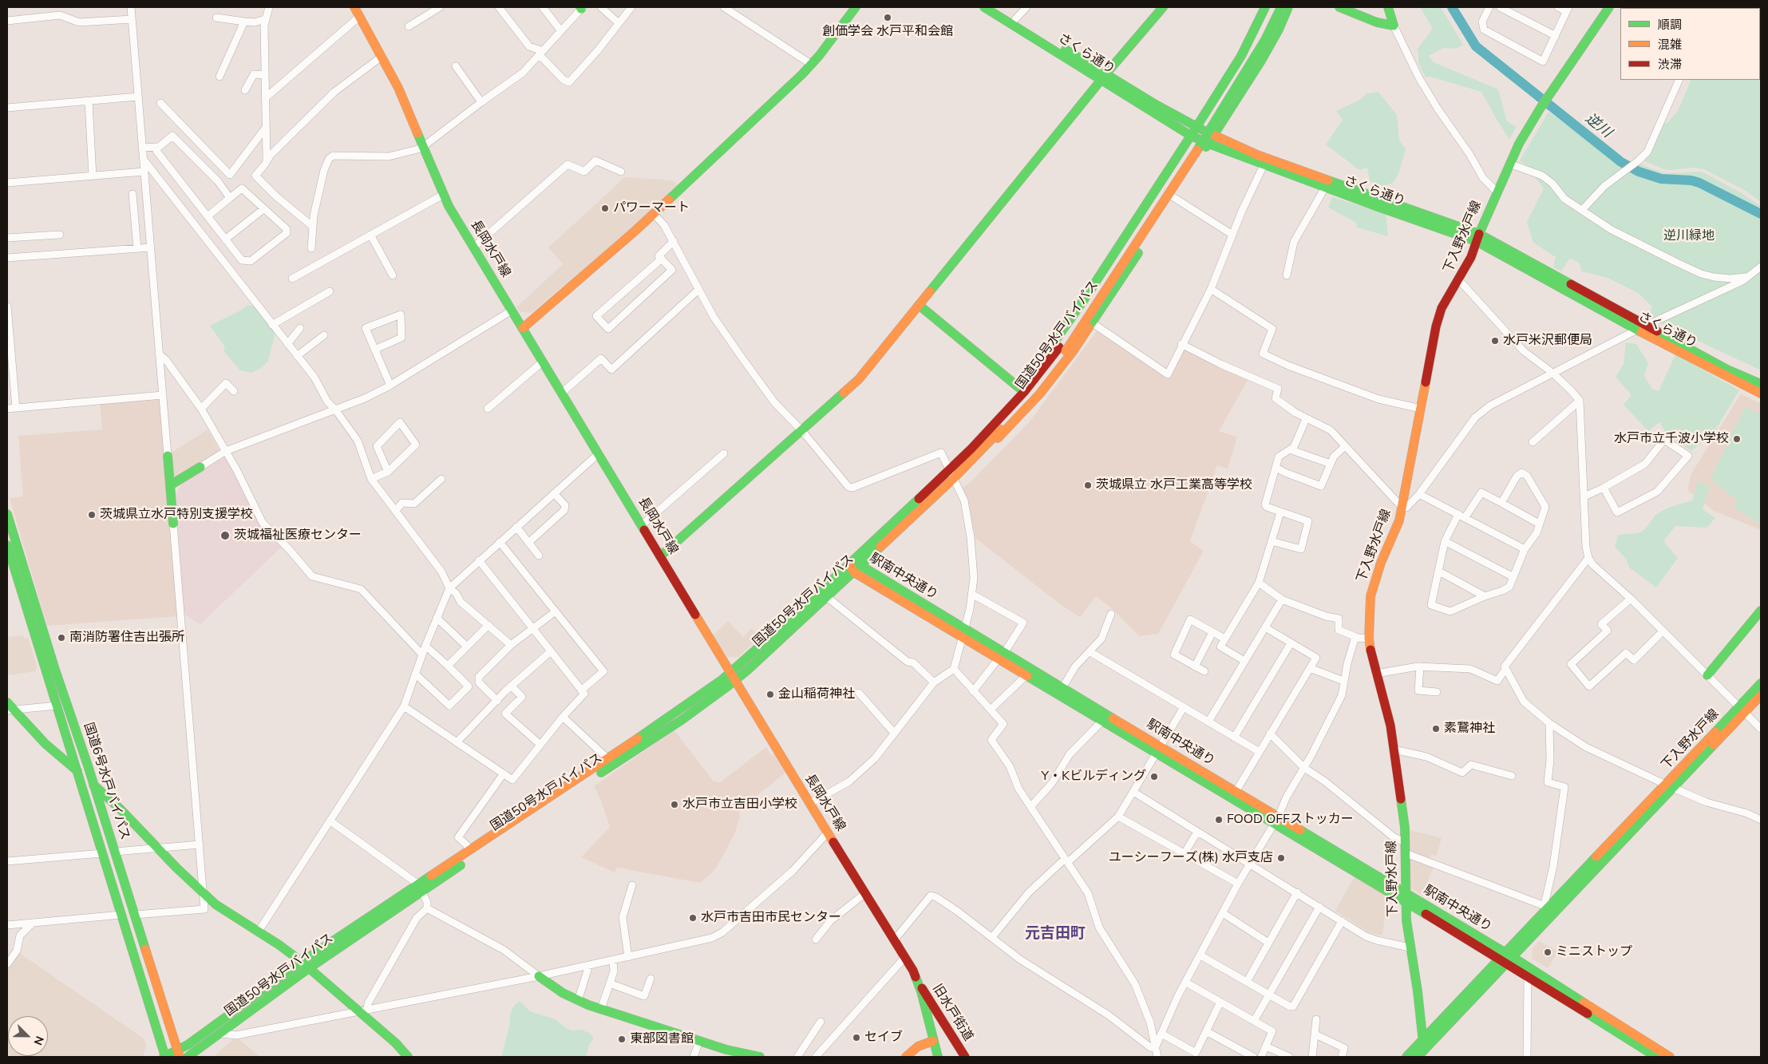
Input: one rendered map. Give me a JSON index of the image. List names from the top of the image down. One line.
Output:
{"streets":{"main road":["さくら通り","下入野水戸線","長岡水戸線","国道50号水戸バイパス","駅南中央通り","国道6号水戸バイパス","旧水戸街道"]},"crossings":[["さくら通り","下入野水戸線"],["下入野水戸線","駅南中央通り"],["長岡水戸線","国道50号水戸バイパス"],["長岡水戸線","旧水戸街道"],["国道50号水戸バイパス","駅南中央通り"],["国道50号水戸バイパス","国道6号水戸バイパス"]],"districts":["元吉田町"],"water":["逆川"],"parks":["逆川緑地"],"places":["創価学会 水戸平和会館","パワーマート","水戸米沢郵便局","水戸市立千波小学校","茨城県立 水戸工業高等学校","茨城県立水戸特別支援学校","茨城福祉医療センター","南消防署住吉出張所","金山稲荷神社","素鵞神社","Y・Kビルディング","水戸市立吉田小学校","FOOD OFFストッカー","ユーシーフーズ(株) 水戸支店","水戸市吉田市民センター","ミニストップ","セイブ","東部図書館"],"legend":["順調","混雑","渋滞"],"north":"bottom right"}
